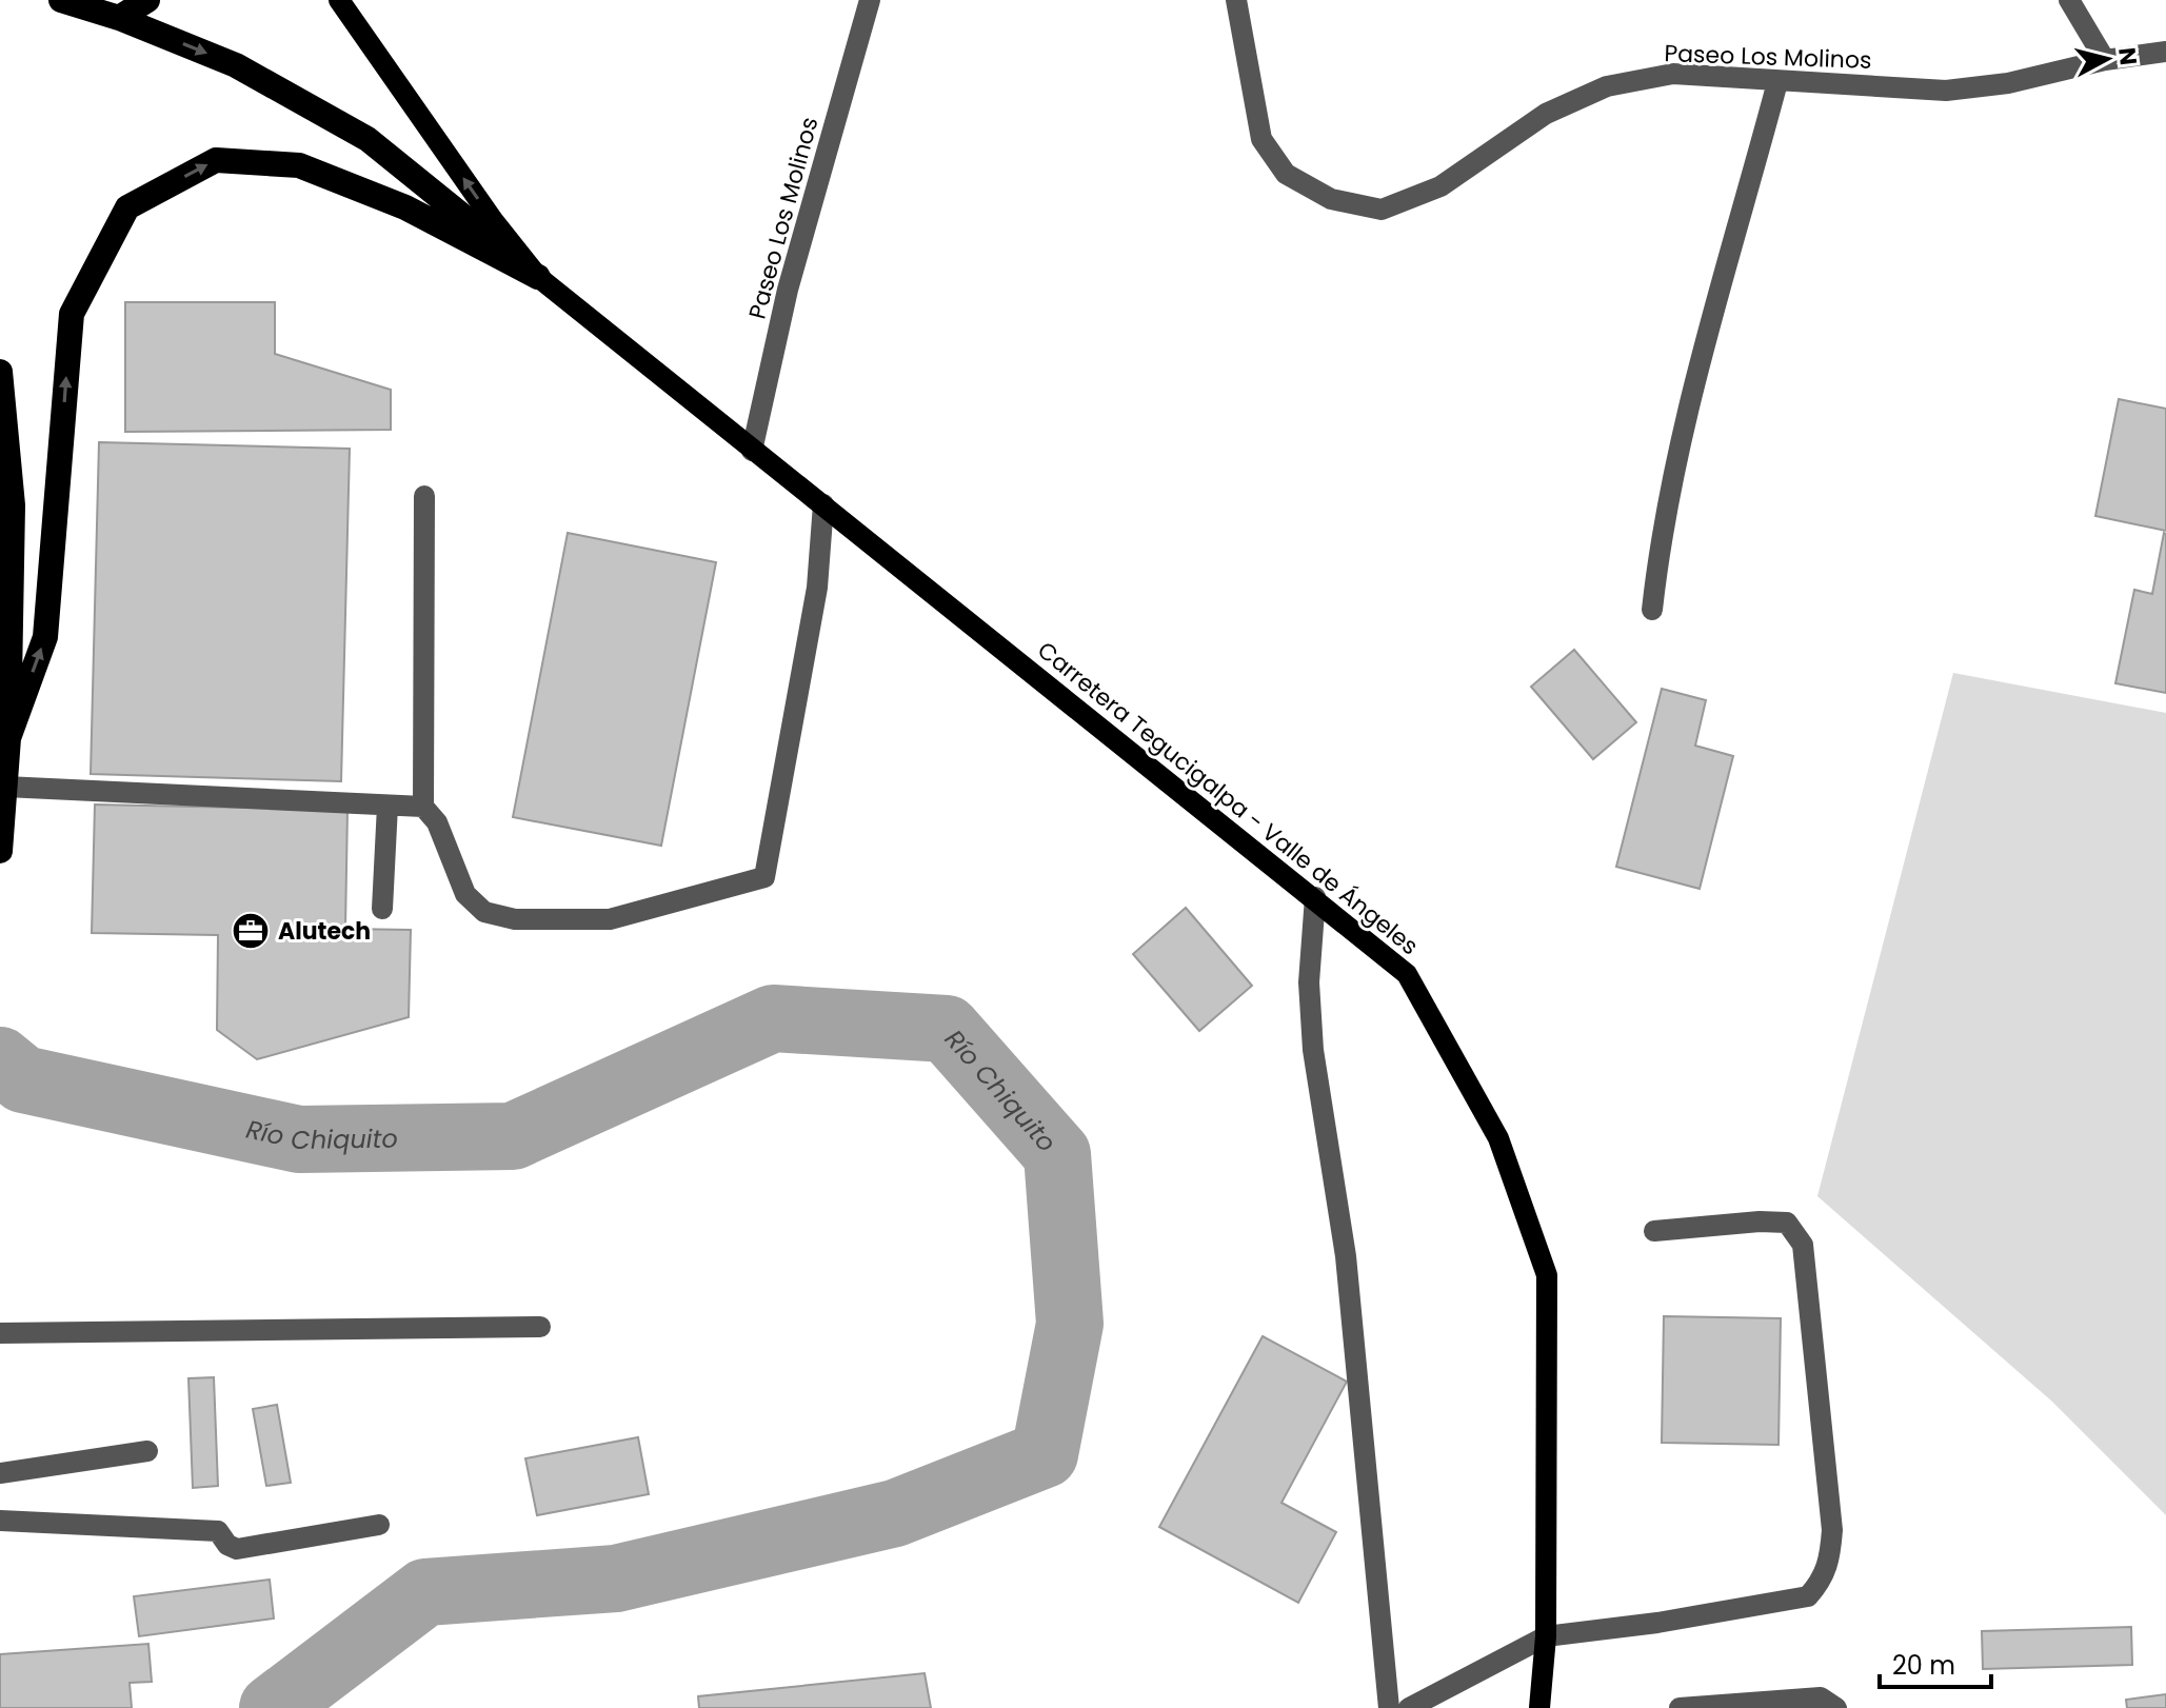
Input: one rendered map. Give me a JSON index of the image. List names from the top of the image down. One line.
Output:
{"streets":{"main road":["Carretera Tegucigalpa - Valle de Ángeles"],"street":["Paseo Los Molinos"]},"crossings":[["Paseo Los Molinos","Carretera Tegucigalpa - Valle de Ángeles"]],"water":["Río Chiquito"],"places":{"office":["Alutech"]},"scale_bar":"20 m","north":"right"}
